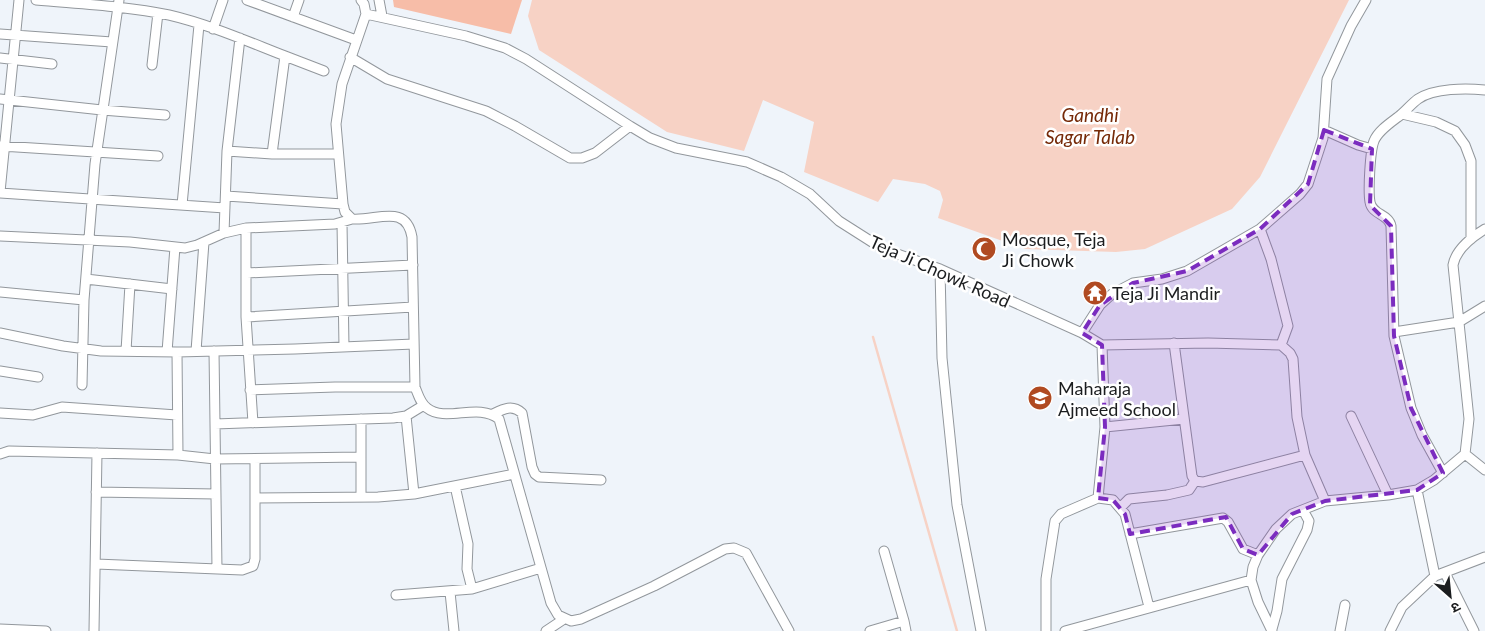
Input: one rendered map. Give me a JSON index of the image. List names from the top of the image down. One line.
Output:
{"streets":{"street":["Teja Ji Chowk Road"]},"water":["Gandhi Sagar Talab"],"places":{"mosque":["Mosque, Teja Ji Chowk"],"temple":["Teja Ji Mandir"],"school or university":["Maharaja Ajmeed School"]},"north":"bottom right"}
